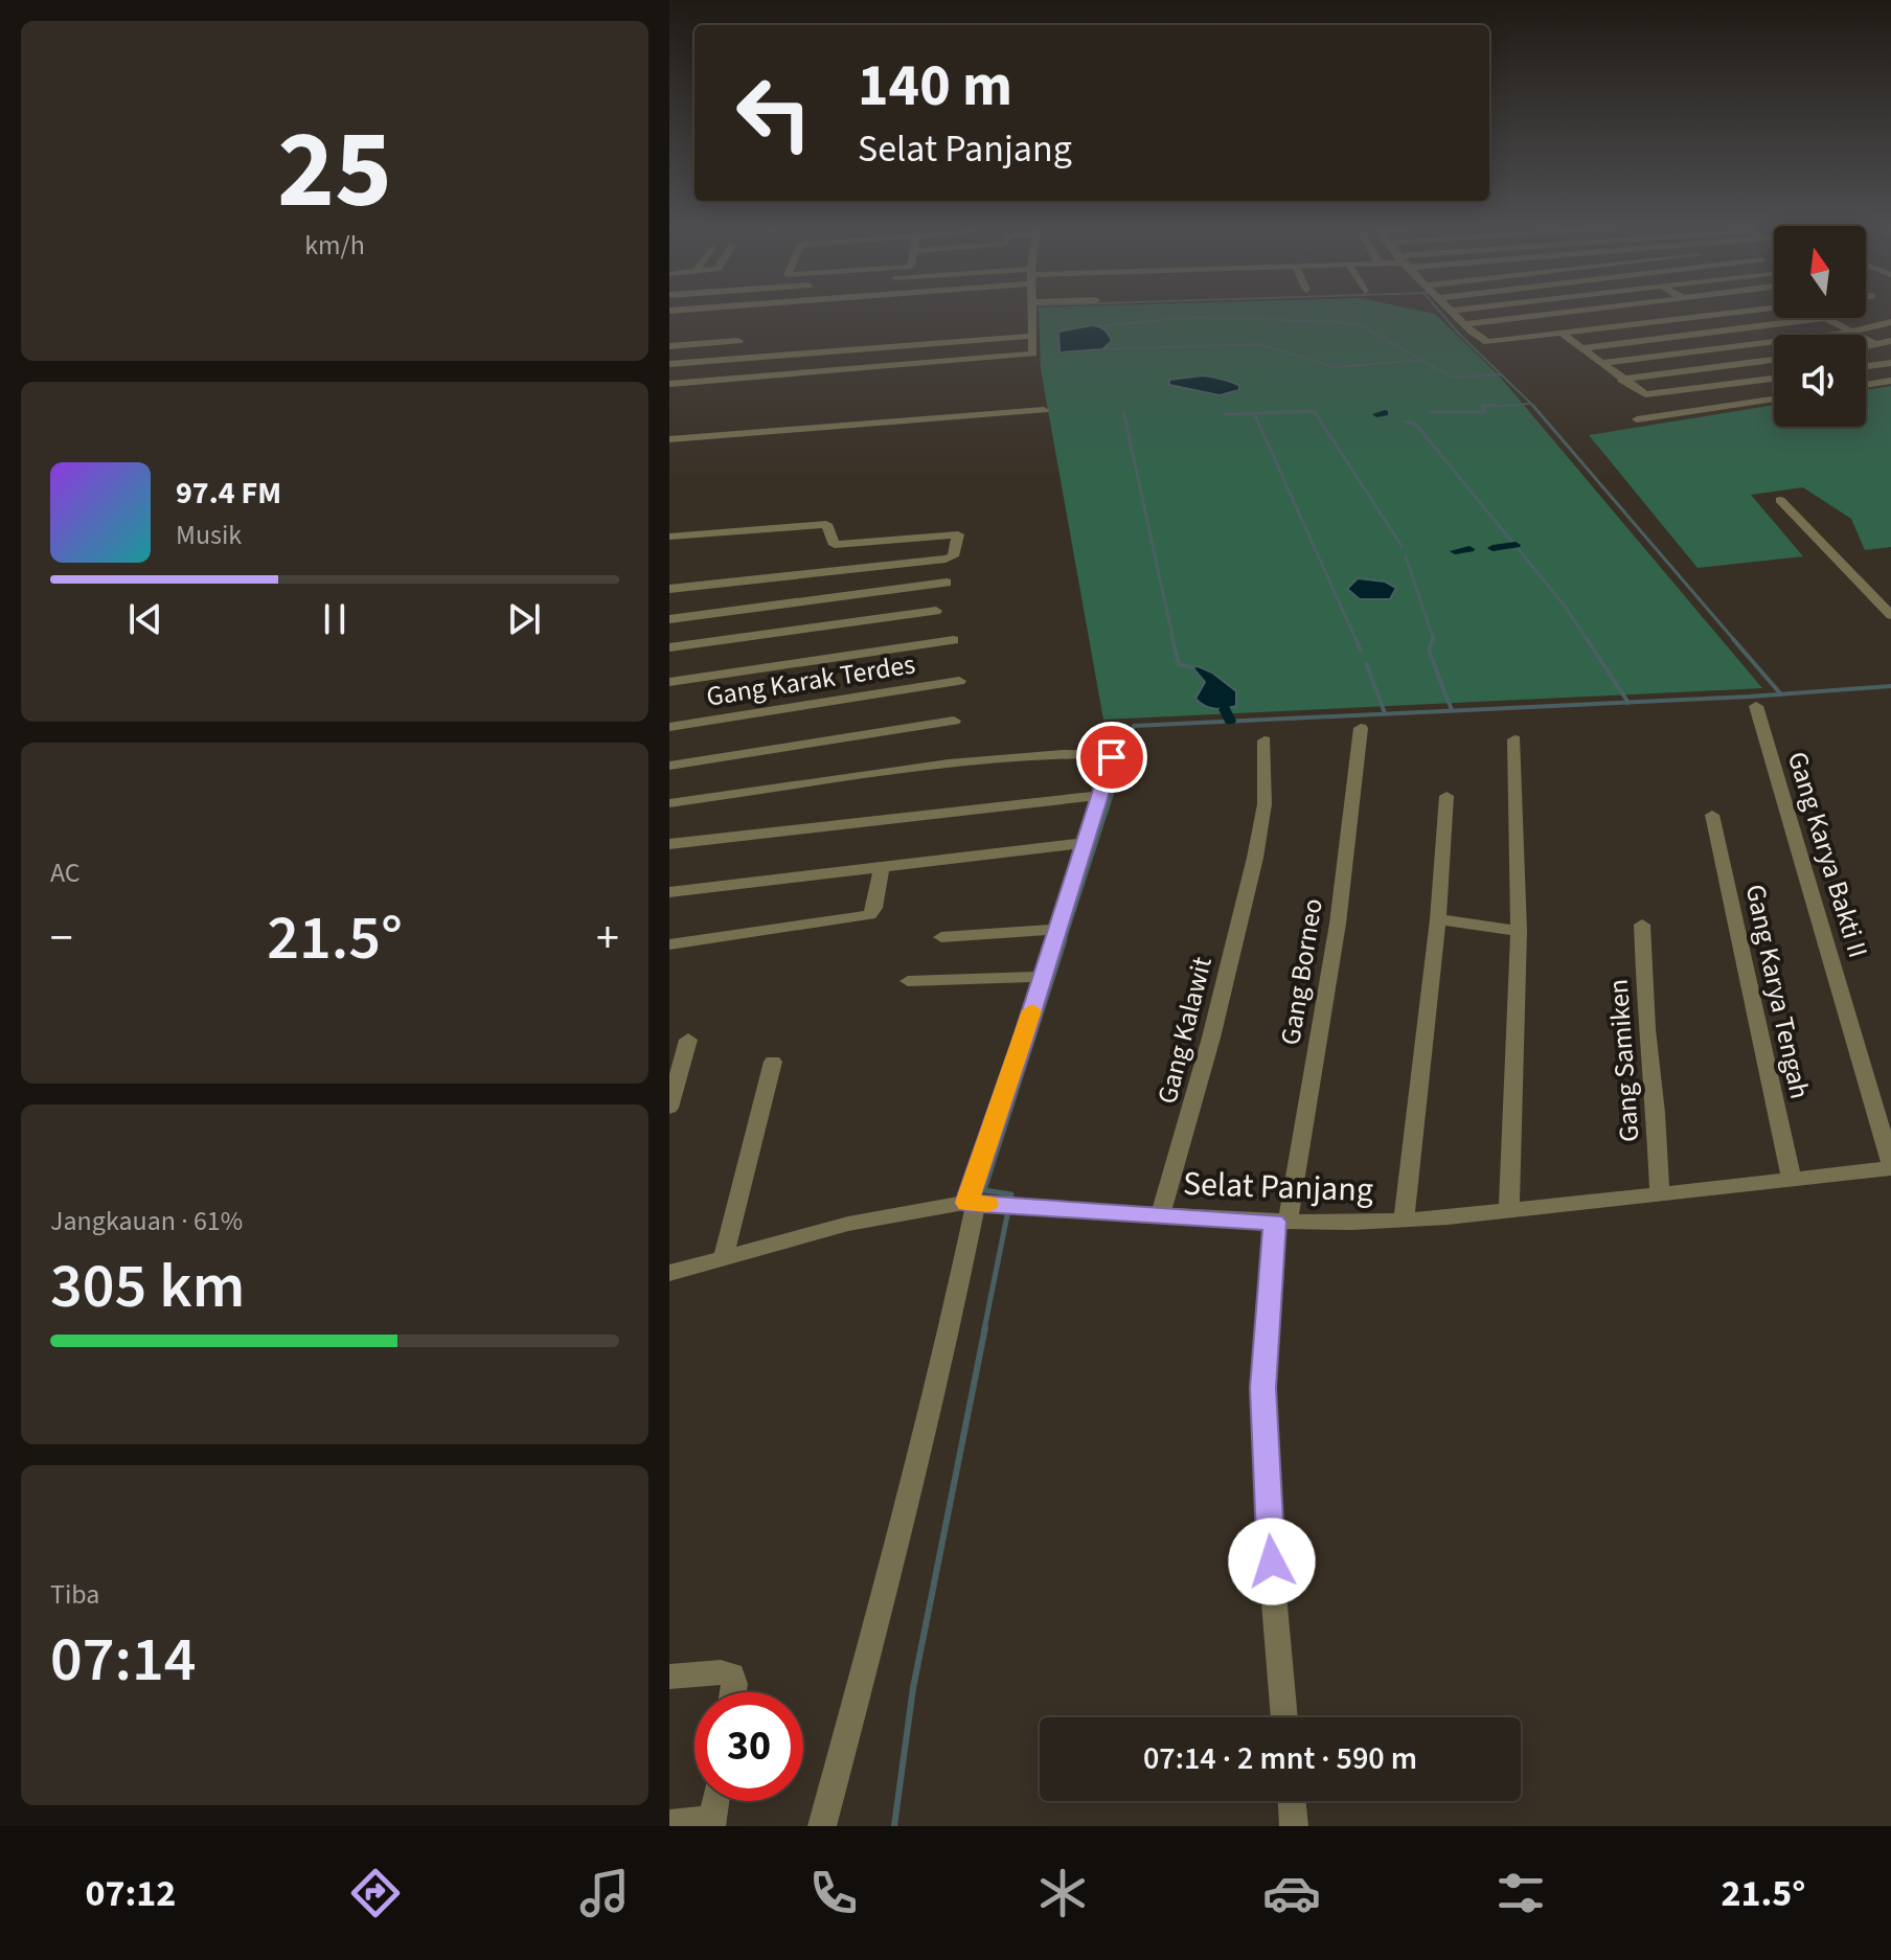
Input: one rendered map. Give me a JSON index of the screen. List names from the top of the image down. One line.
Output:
{"streets":{"street":["Gang Karak Terdes","Gang Karya Bakti II","Gang Borneo","Gang Karya Tengah","Gang Kalawit","Gang Samiken","Selat Panjang"]},"crossings":[["Gang Karya Bakti II","Selat Panjang"],["Gang Borneo","Selat Panjang"],["Gang Karya Tengah","Selat Panjang"],["Gang Kalawit","Selat Panjang"],["Gang Samiken","Selat Panjang"]],"north":"top","page":{"tile":[["25","km/h"],"AC",["Jangkauan · 61%","305 km"],["Tiba","07:14"]],"turn":["140 m","Selat Panjang"],"song":["97.4 FM","Musik"],"heat":["−","21.5°","+"],"limit":"30","trip":"07:14 · 2 mnt · 590 m","tabs":["07:12","21.5°"]}}
